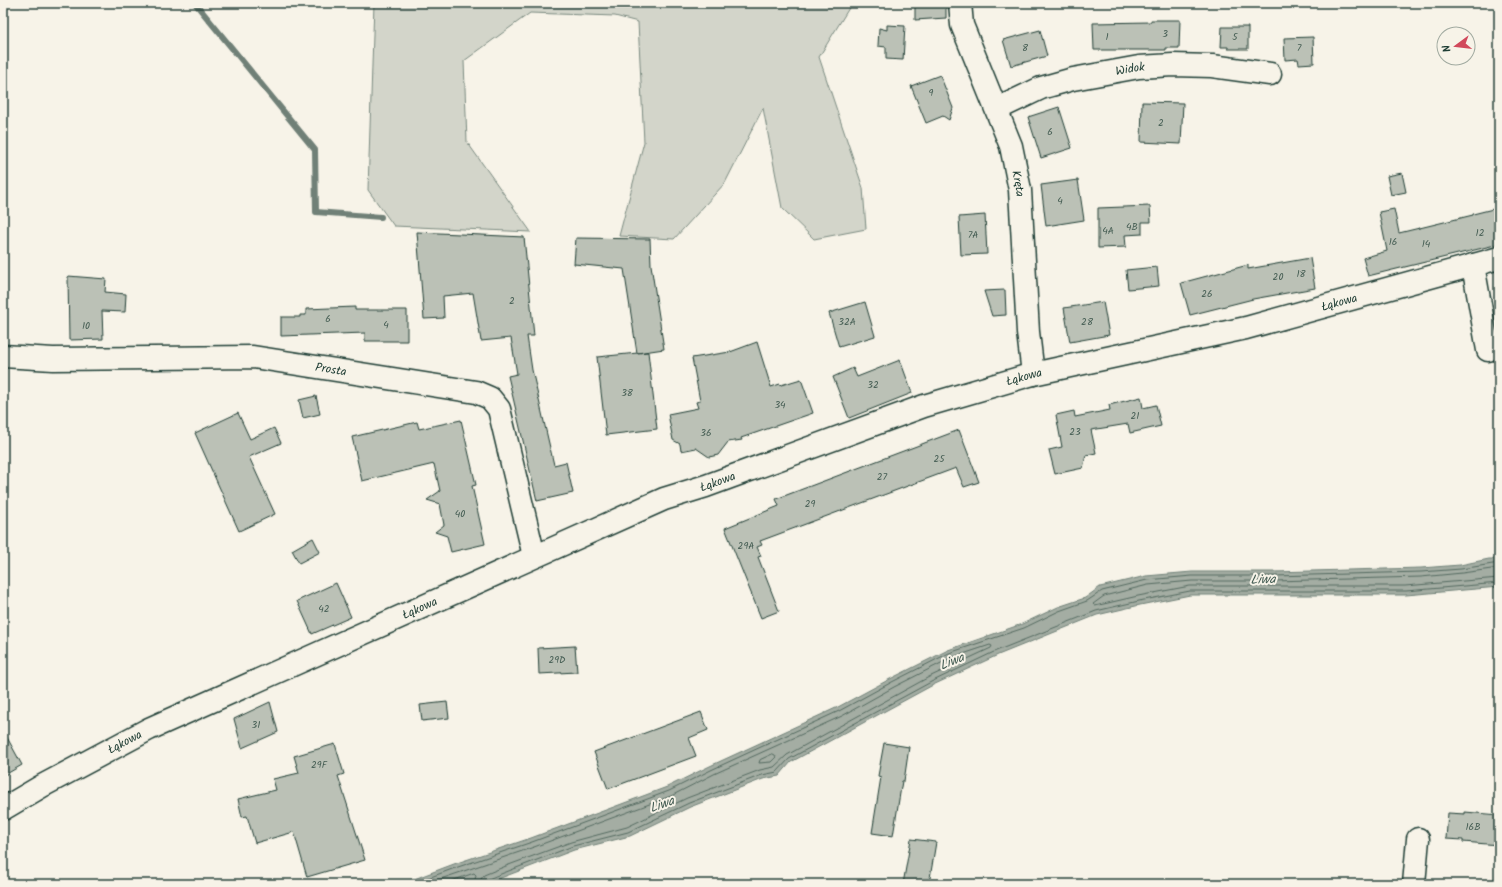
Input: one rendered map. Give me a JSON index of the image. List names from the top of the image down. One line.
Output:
{"streets":{"street":["Widok","Kręta","Łąkowa","Prosta"]},"crossings":[["Widok","Kręta"],["Kręta","Łąkowa"],["Łąkowa","Prosta"]],"water":["Liwa"],"house_numbers":["3","1","5","8","7","9","2","6","4","4B","4A","12","7A","16","14","18","20","26","2","6","32A","28","4","10","32","38","34","21","23","36","25","27","29","40","29A","42","29D","31","29F","16B"],"north":"left"}
